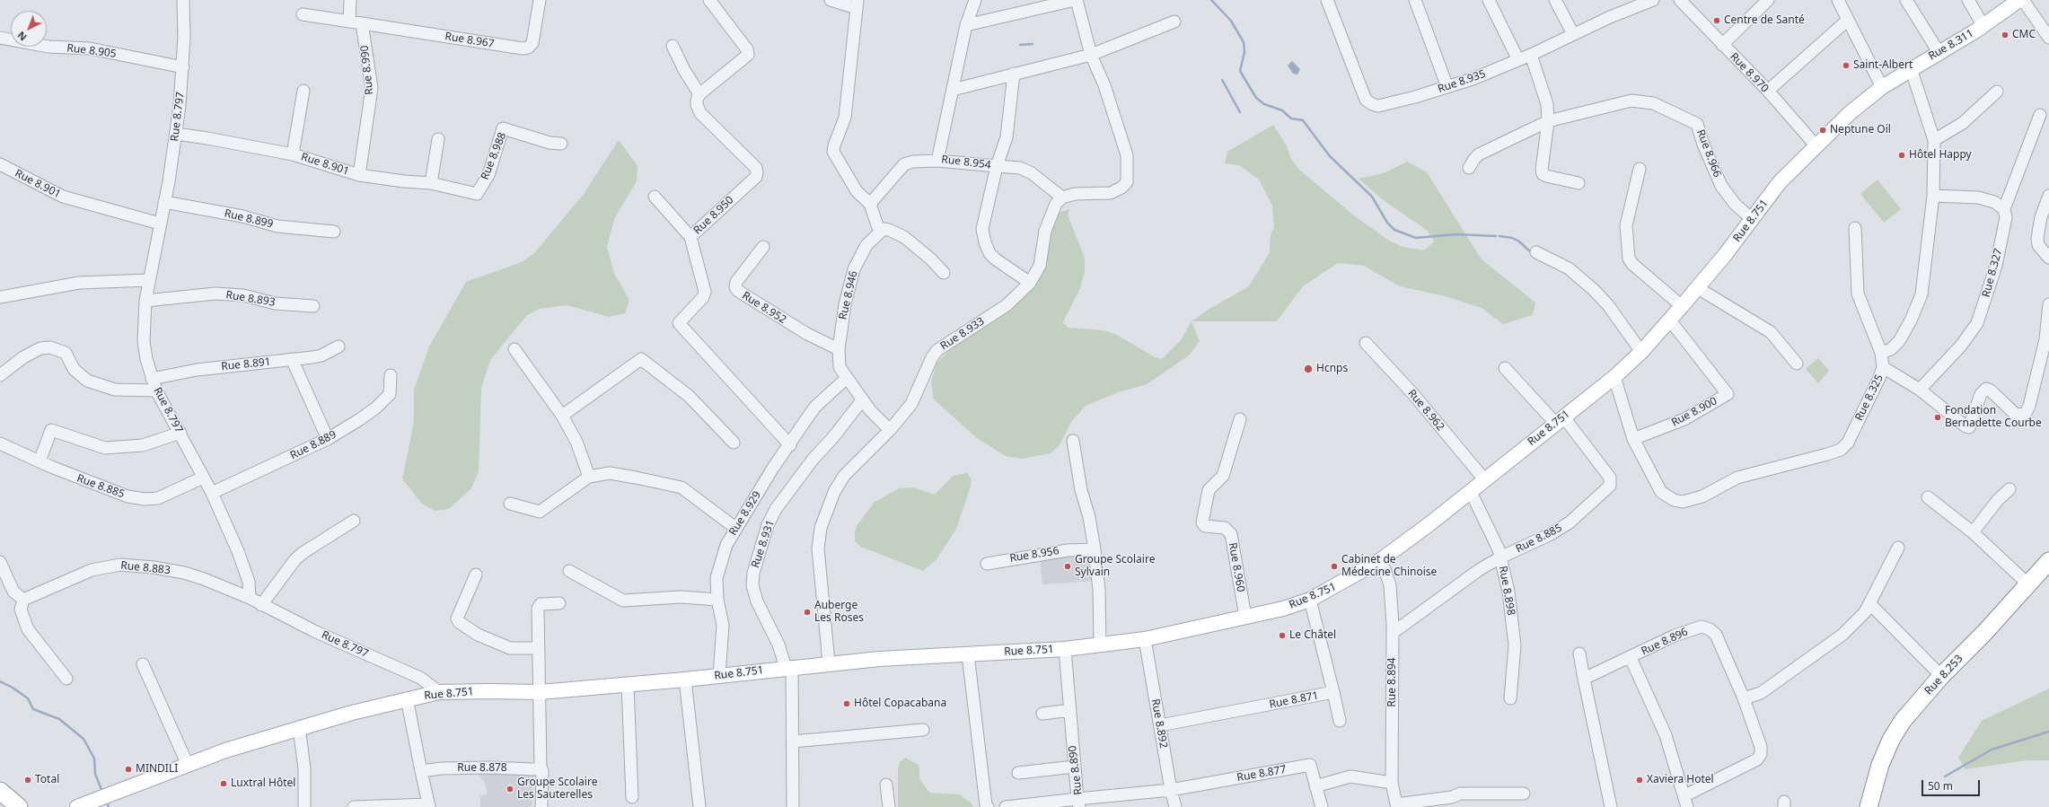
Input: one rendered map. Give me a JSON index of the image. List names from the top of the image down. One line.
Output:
{"streets":{"highway":["Rue 8.253"],"main road":["Rue 8.311","Rue 8.751"],"street":["Rue 8.967","Rue 8.905","Rue 8.990","Rue 8.970","Rue 8.935","Rue 8.797","Rue 8.966","Rue 8.988","Rue 8.954","Rue 8.901","Rue 8.950","Rue 8.899","Rue 8.327","Rue 8.946","Rue 8.893","Rue 8.952","Rue 8.933","Rue 8.891","Rue 8.325","Rue 8.962","Rue 8.900","Rue 8.889","Rue 8.885","Rue 8.929","Rue 8.931","Rue 8.956","Rue 8.960","Rue 8.883","Rue 8.898","Rue 8.896","Rue 8.894","Rue 8.871","Rue 8.892","Rue 8.878","Rue 8.890","Rue 8.877"]},"crossings":[["Rue 8.967","Rue 8.990"],["Rue 8.311","Rue 8.970"],["Rue 8.311","Rue 8.751"],["Rue 8.905","Rue 8.797"],["Rue 8.990","Rue 8.901"],["Rue 8.970","Rue 8.751"],["Rue 8.797","Rue 8.901"],["Rue 8.797","Rue 8.899"],["Rue 8.797","Rue 8.751"],["Rue 8.797","Rue 8.893"],["Rue 8.797","Rue 8.891"],["Rue 8.797","Rue 8.889"],["Rue 8.797","Rue 8.885"],["Rue 8.797","Rue 8.883"],["Rue 8.966","Rue 8.751"],["Rue 8.988","Rue 8.901"],["Rue 8.954","Rue 8.933"],["Rue 8.950","Rue 8.929"],["Rue 8.751","Rue 8.933"],["Rue 8.751","Rue 8.962"],["Rue 8.751","Rue 8.900"],["Rue 8.751","Rue 8.885"],["Rue 8.751","Rue 8.929"],["Rue 8.751","Rue 8.931"],["Rue 8.751","Rue 8.960"],["Rue 8.751","Rue 8.898"],["Rue 8.751","Rue 8.894"],["Rue 8.751","Rue 8.871"],["Rue 8.751","Rue 8.892"],["Rue 8.751","Rue 8.890"],["Rue 8.946","Rue 8.952"],["Rue 8.946","Rue 8.933"],["Rue 8.946","Rue 8.929"],["Rue 8.946","Rue 8.931"],["Rue 8.325","Rue 8.900"],["Rue 8.885","Rue 8.898"],["Rue 8.885","Rue 8.894"],["Rue 8.871","Rue 8.892"],["Rue 8.892","Rue 8.890"],["Rue 8.892","Rue 8.877"],["Rue 8.890","Rue 8.877"]],"places":["Centre de Santé","CMC","Saint-Albert","Neptune Oil","Hôtel Happy","Hcnps","Fondation Bernadette Courbe","Groupe Scolaire Sylvain","Cabinet de Médecine Chinoise","Auberge Les Roses","Le Châtel","Hôtel Copacabana","MINDILI","Total","Xaviera Hotel","Luxtral Hôtel","Groupe Scolaire Les Sauterelles"],"scale_bar":"50 m","north":"bottom left"}
